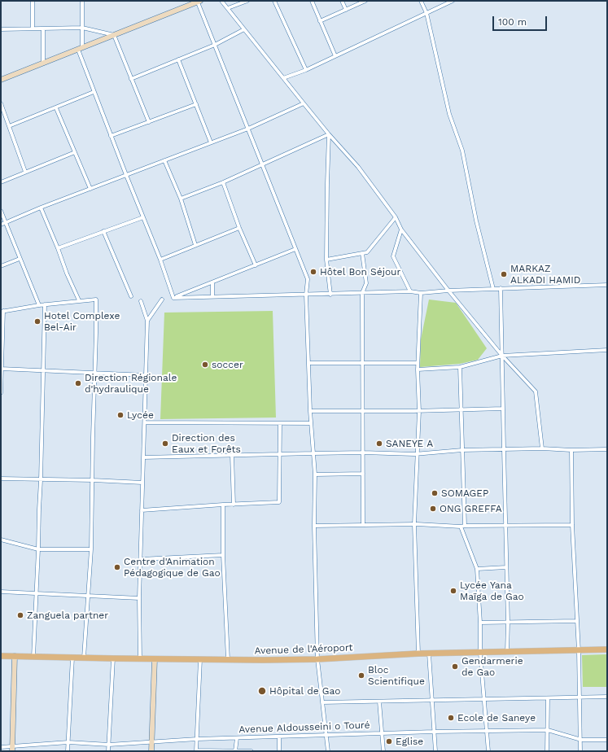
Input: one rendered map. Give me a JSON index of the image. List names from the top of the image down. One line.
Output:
{"streets":{"main road":["Avenue de l'Aéroport"],"street":["Avenue Aldousseini o Touré"]},"places":["Hôtel Bon Séjour","MARKAZ ALKADI HAMID","Hotel Complexe Bel-Air","soccer","Direction Régionale d'hydraulique","Lycée","Direction des Eaux et Forêts","SANEYE A","SOMAGEP","ONG GREFFA","Centre d'Animation Pédagogique de Gao","Lycée Yana Maïga de Gao","Zanguela partner","Gendarmerie de Gao","Bloc Scientifique","Hôpital de Gao","Ecole de Saneye","Eglise"],"scale_bar":"100 m"}
